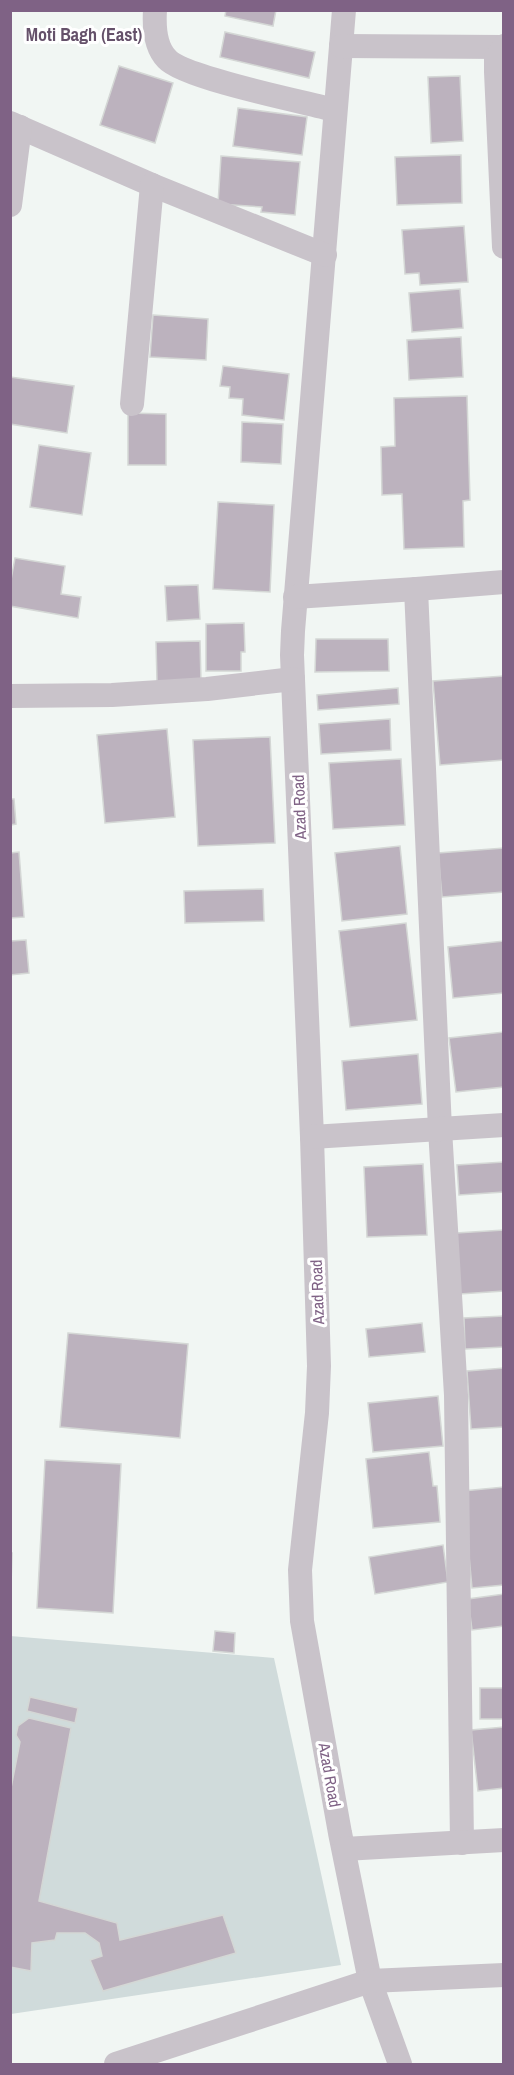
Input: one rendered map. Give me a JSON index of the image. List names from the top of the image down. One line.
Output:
{"streets":{"street":["Azad Road"]},"districts":["Moti Bagh (East)"]}
